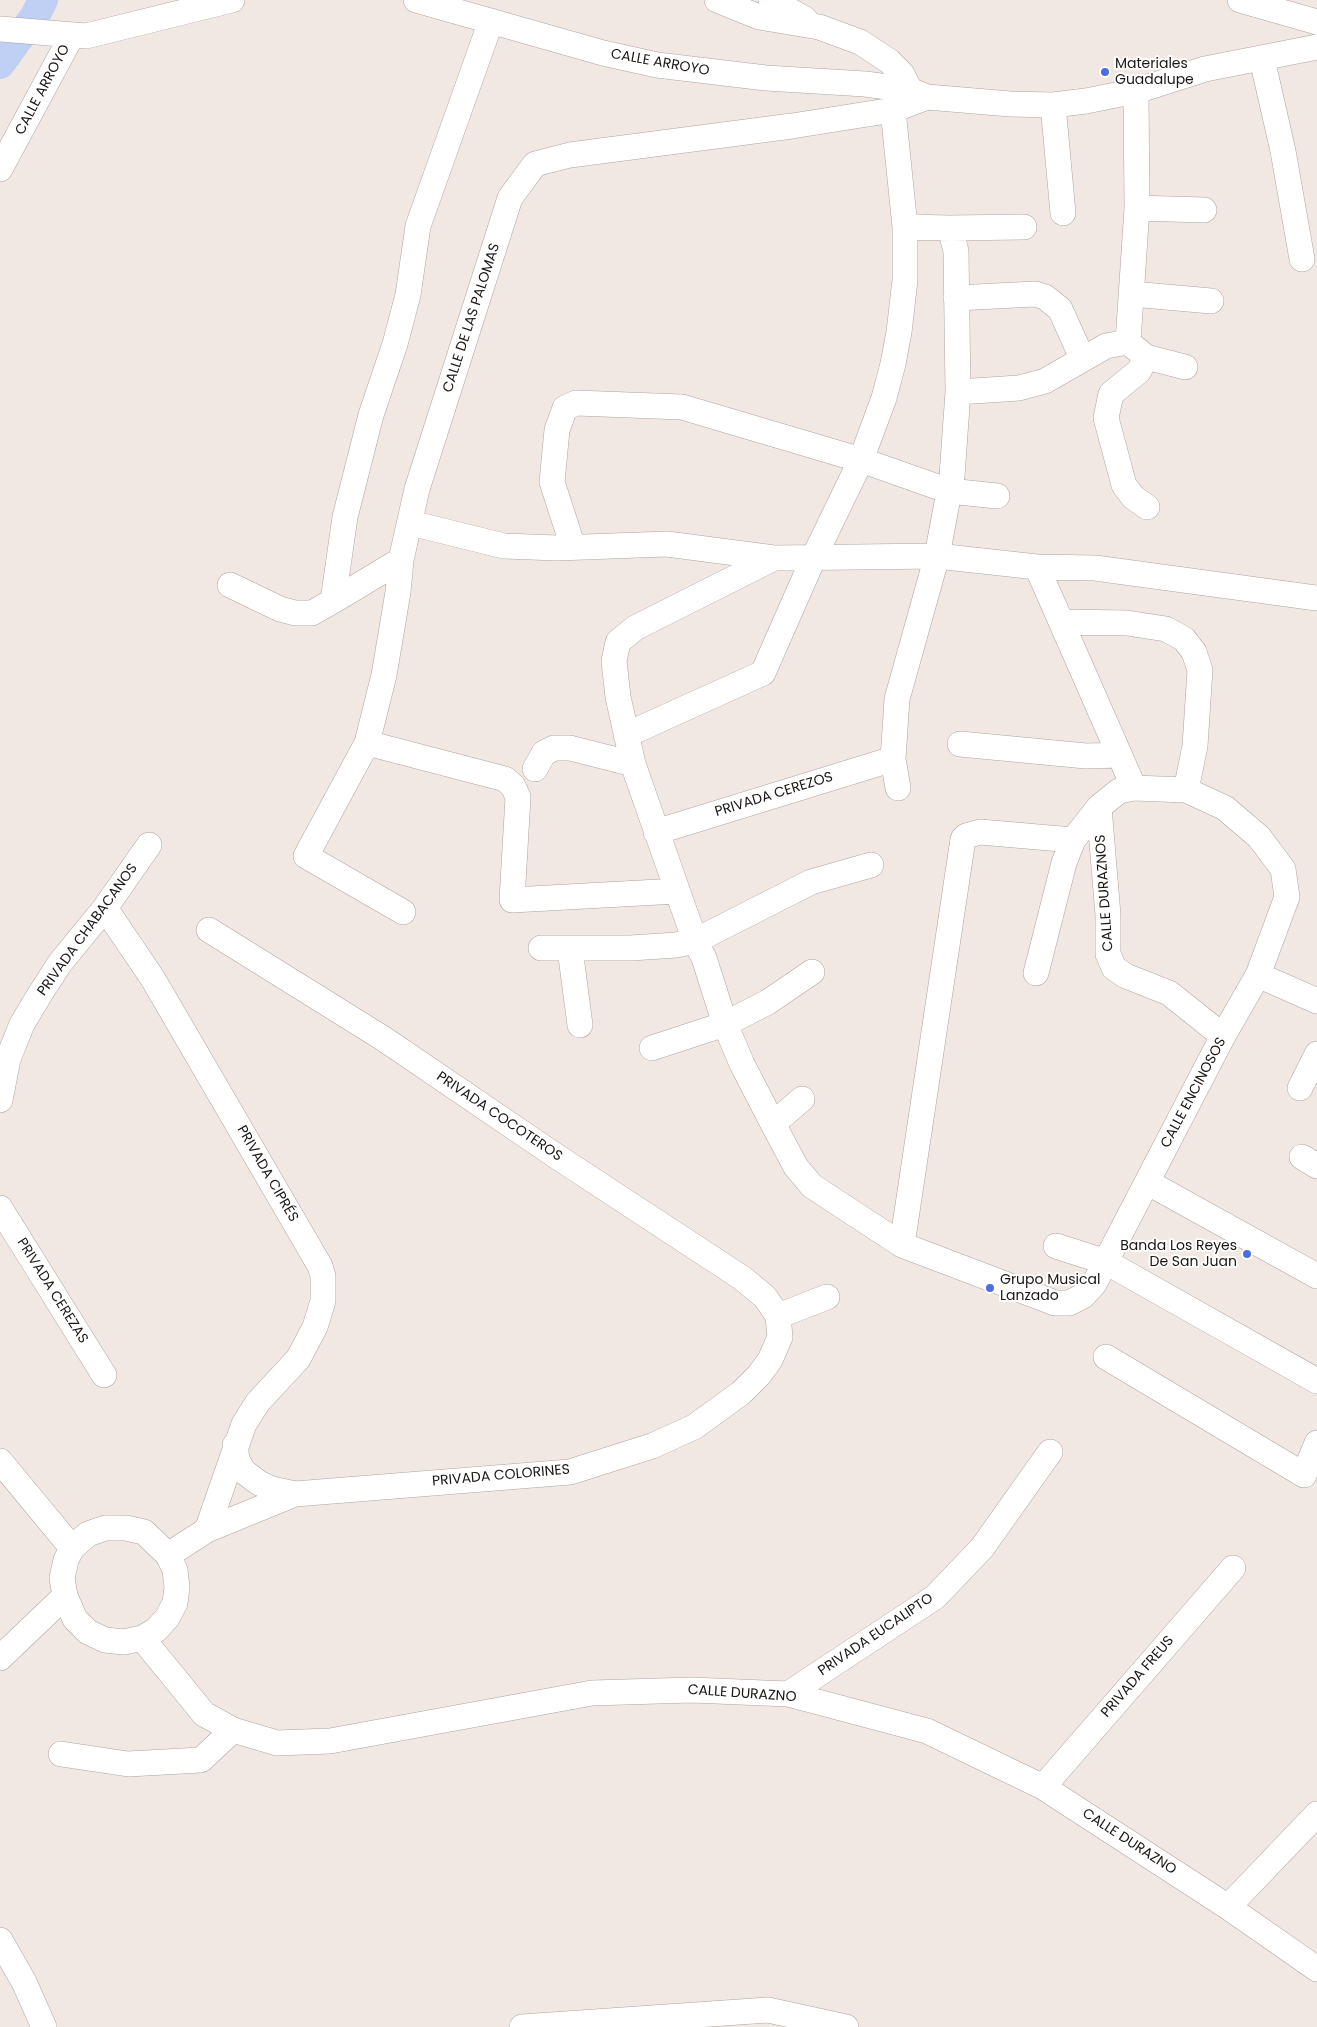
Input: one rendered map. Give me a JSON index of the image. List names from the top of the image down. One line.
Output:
{"streets":{"street":["CALLE ARROYO","CALLE DE LAS PALOMAS","PRIVADA CEREZOS","CALLE DURAZNOS","PRIVADA CHABACANOS","CALLE ENCINOSOS","PRIVADA COCOTEROS","PRIVADA CIPRÉS","PRIVADA CEREZAS","PRIVADA COLORINES","PRIVADA EUCALIPTO","PRIVADA FREUS","CALLE DURAZNO"]},"crossings":[["CALLE ARROYO","CALLE DE LAS PALOMAS"],["PRIVADA CEREZOS","CALLE ENCINOSOS"],["CALLE DURAZNOS","CALLE ENCINOSOS"],["PRIVADA CHABACANOS","PRIVADA CIPRÉS"],["PRIVADA COCOTEROS","PRIVADA COLORINES"],["PRIVADA CIPRÉS","PRIVADA COLORINES"],["PRIVADA COLORINES","CALLE DURAZNO"],["PRIVADA EUCALIPTO","CALLE DURAZNO"],["PRIVADA FREUS","CALLE DURAZNO"]],"places":["Materiales Guadalupe","Banda Los Reyes De San Juan","Grupo Musical Lanzado"]}
